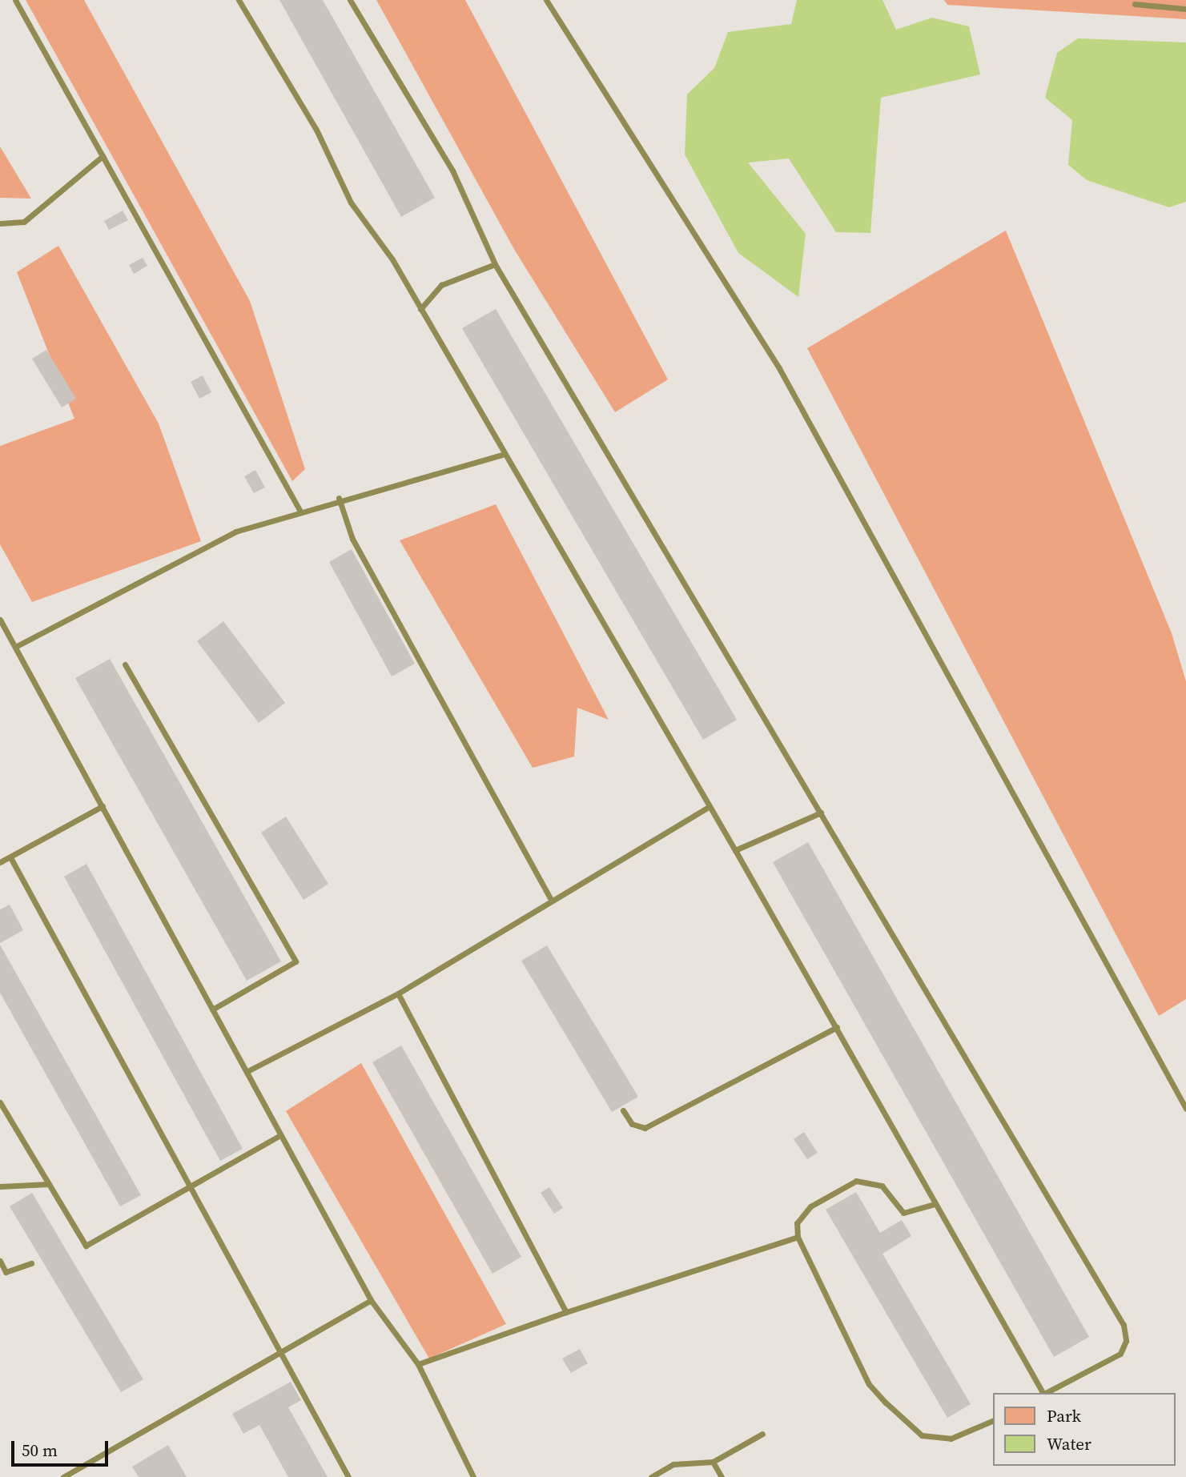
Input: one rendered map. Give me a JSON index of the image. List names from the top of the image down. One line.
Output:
{"legend":["Park","Water"],"scale_bar":"50 m"}
